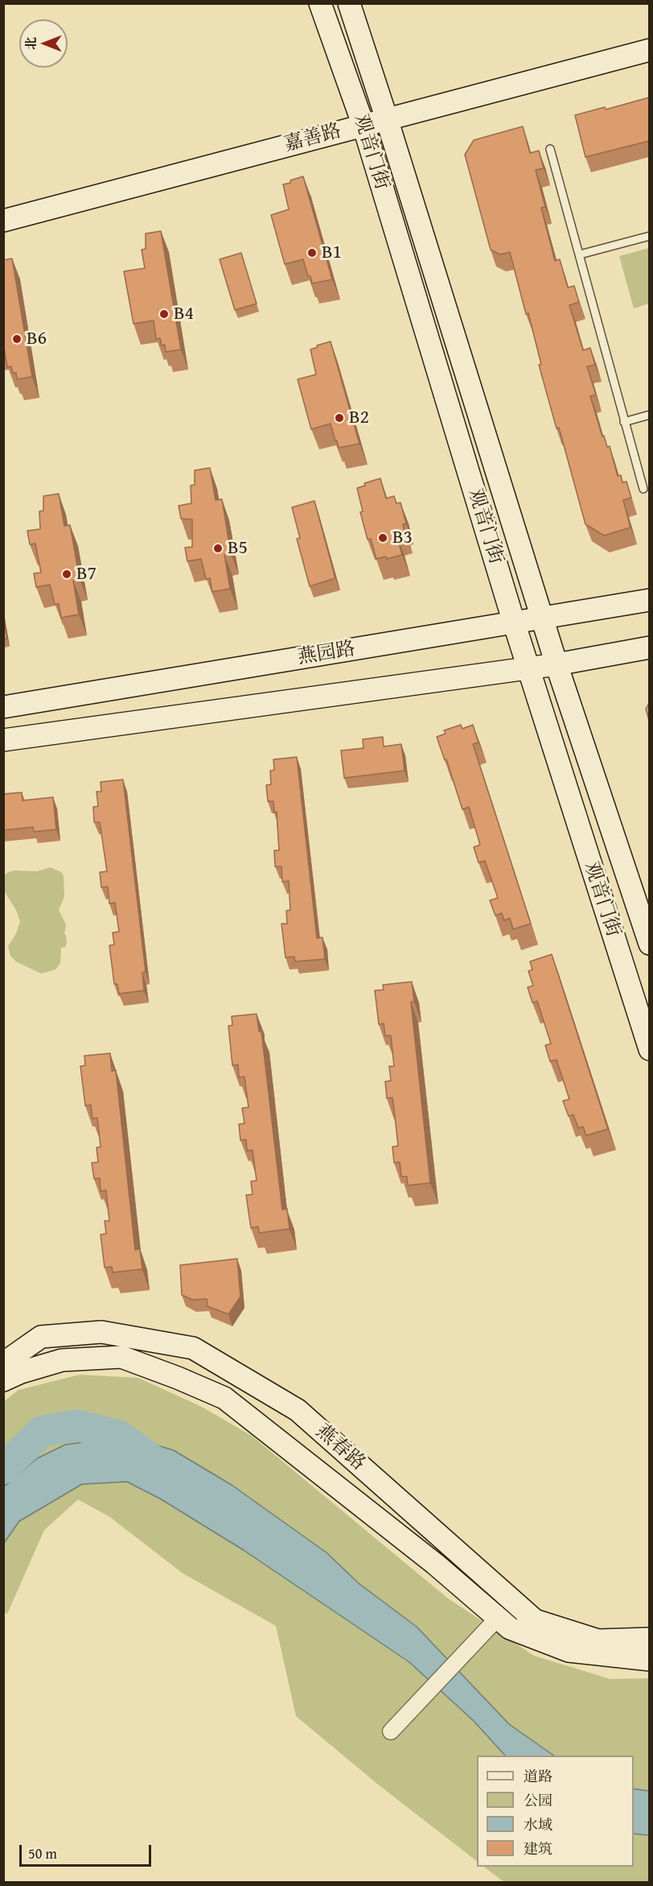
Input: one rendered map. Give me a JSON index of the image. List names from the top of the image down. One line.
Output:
{"streets":{"street":["嘉善路","观音门街","燕园路","燕春路"]},"crossings":[["嘉善路","观音门街"],["观音门街","燕园路"]],"places":["B1","B4","B6","B2","B3","B5","B7"],"legend":["道路","公园","水域","建筑"],"scale_bar":"50 m","north":"left"}
